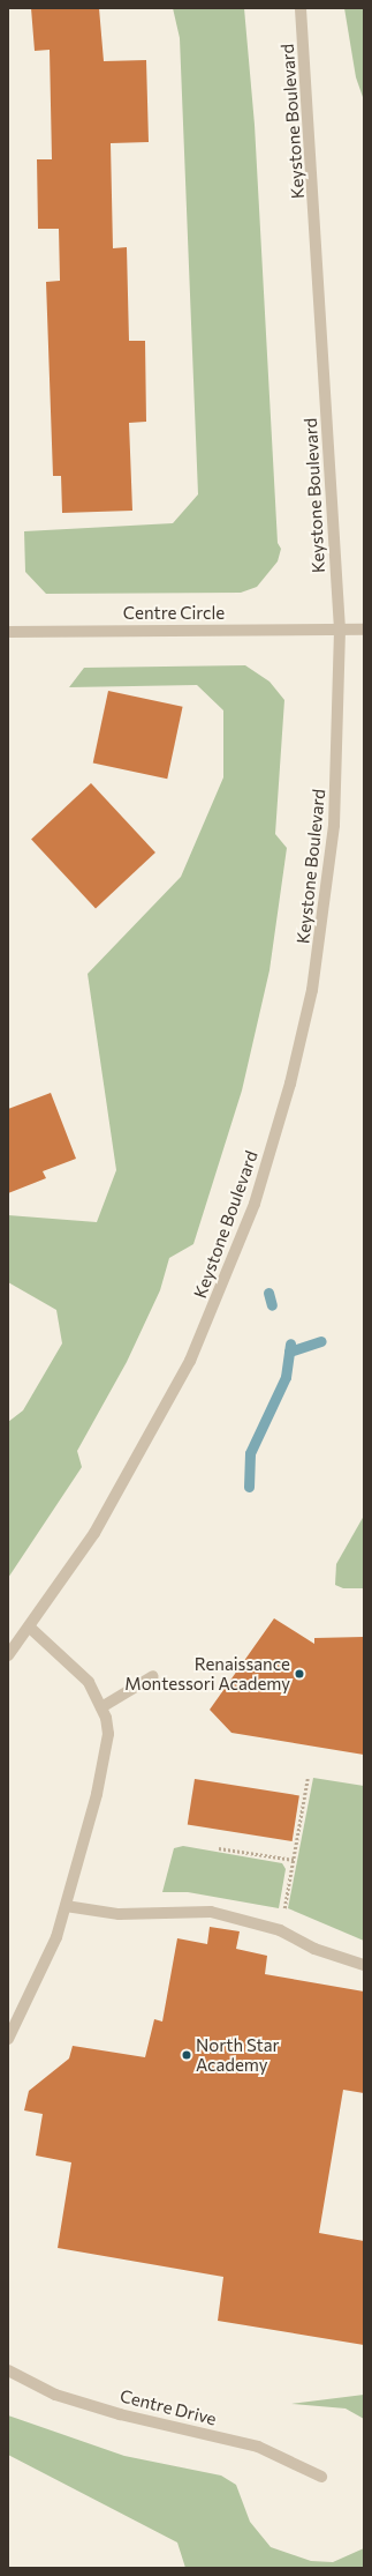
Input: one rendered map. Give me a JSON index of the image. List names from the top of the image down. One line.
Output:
{"streets":{"street":["Keystone Boulevard","Centre Circle","Centre Drive"]},"crossings":[["Keystone Boulevard","Centre Circle"]],"places":["Renaissance Montessori Academy","North Star Academy"]}
